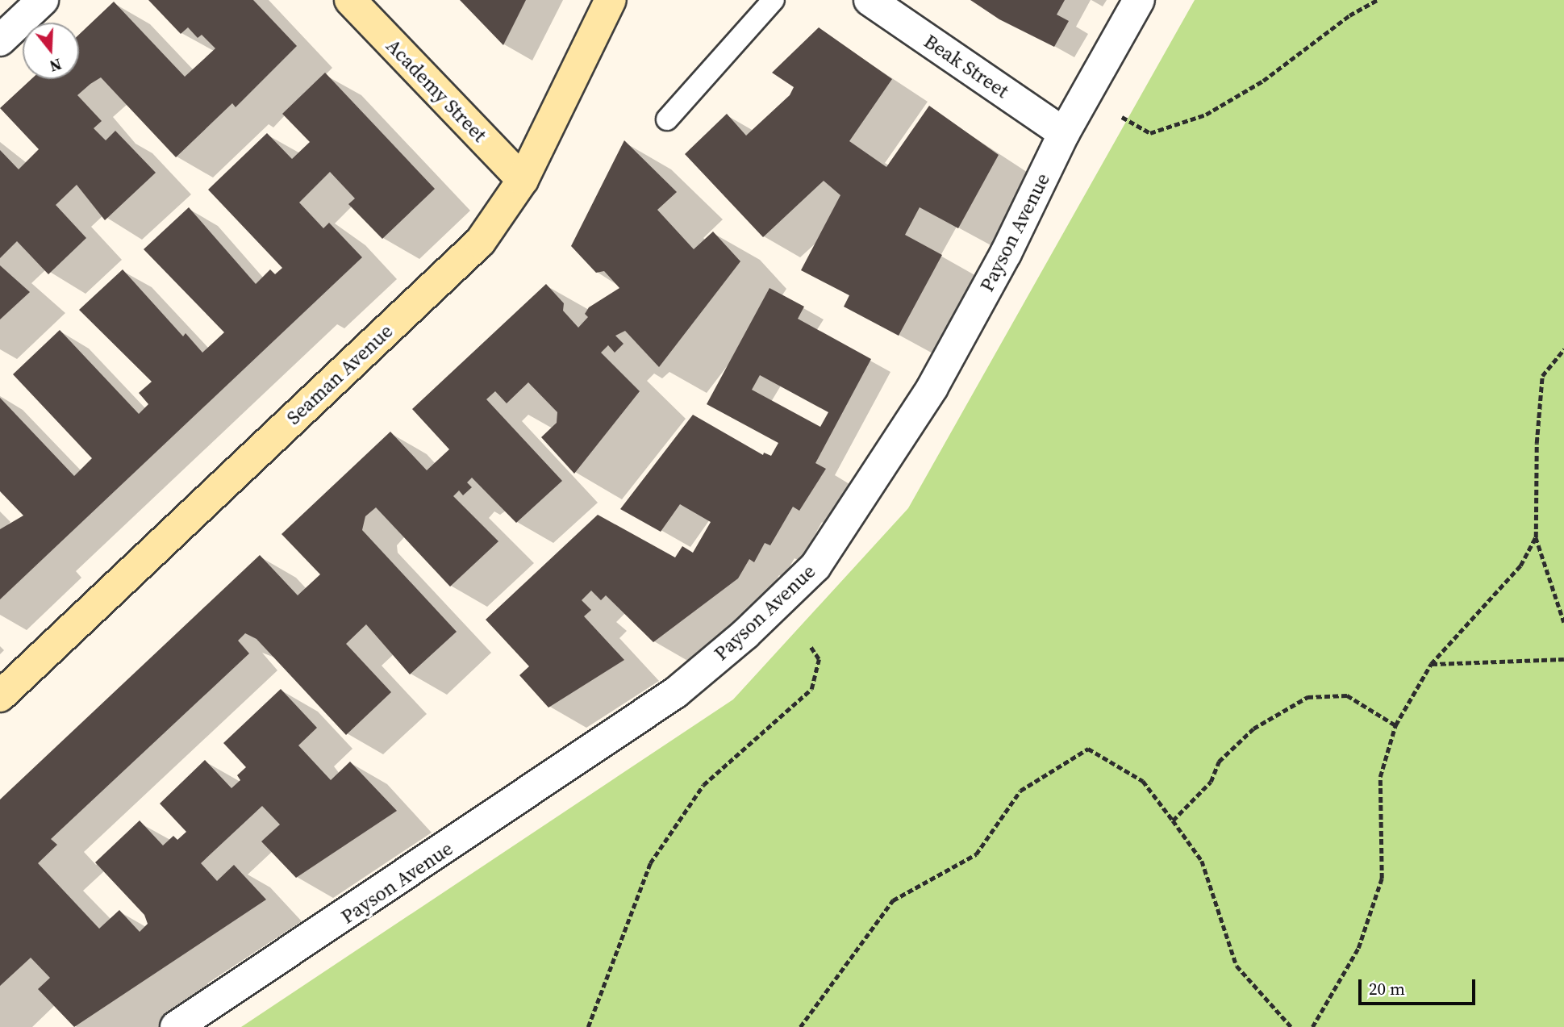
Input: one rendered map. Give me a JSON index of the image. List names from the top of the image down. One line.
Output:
{"streets":{"street":["Beak Street","Academy Street","Payson Avenue","Seaman Avenue"]},"crossings":[["Beak Street","Payson Avenue"],["Academy Street","Seaman Avenue"]],"scale_bar":"20 m","north":"bottom"}
